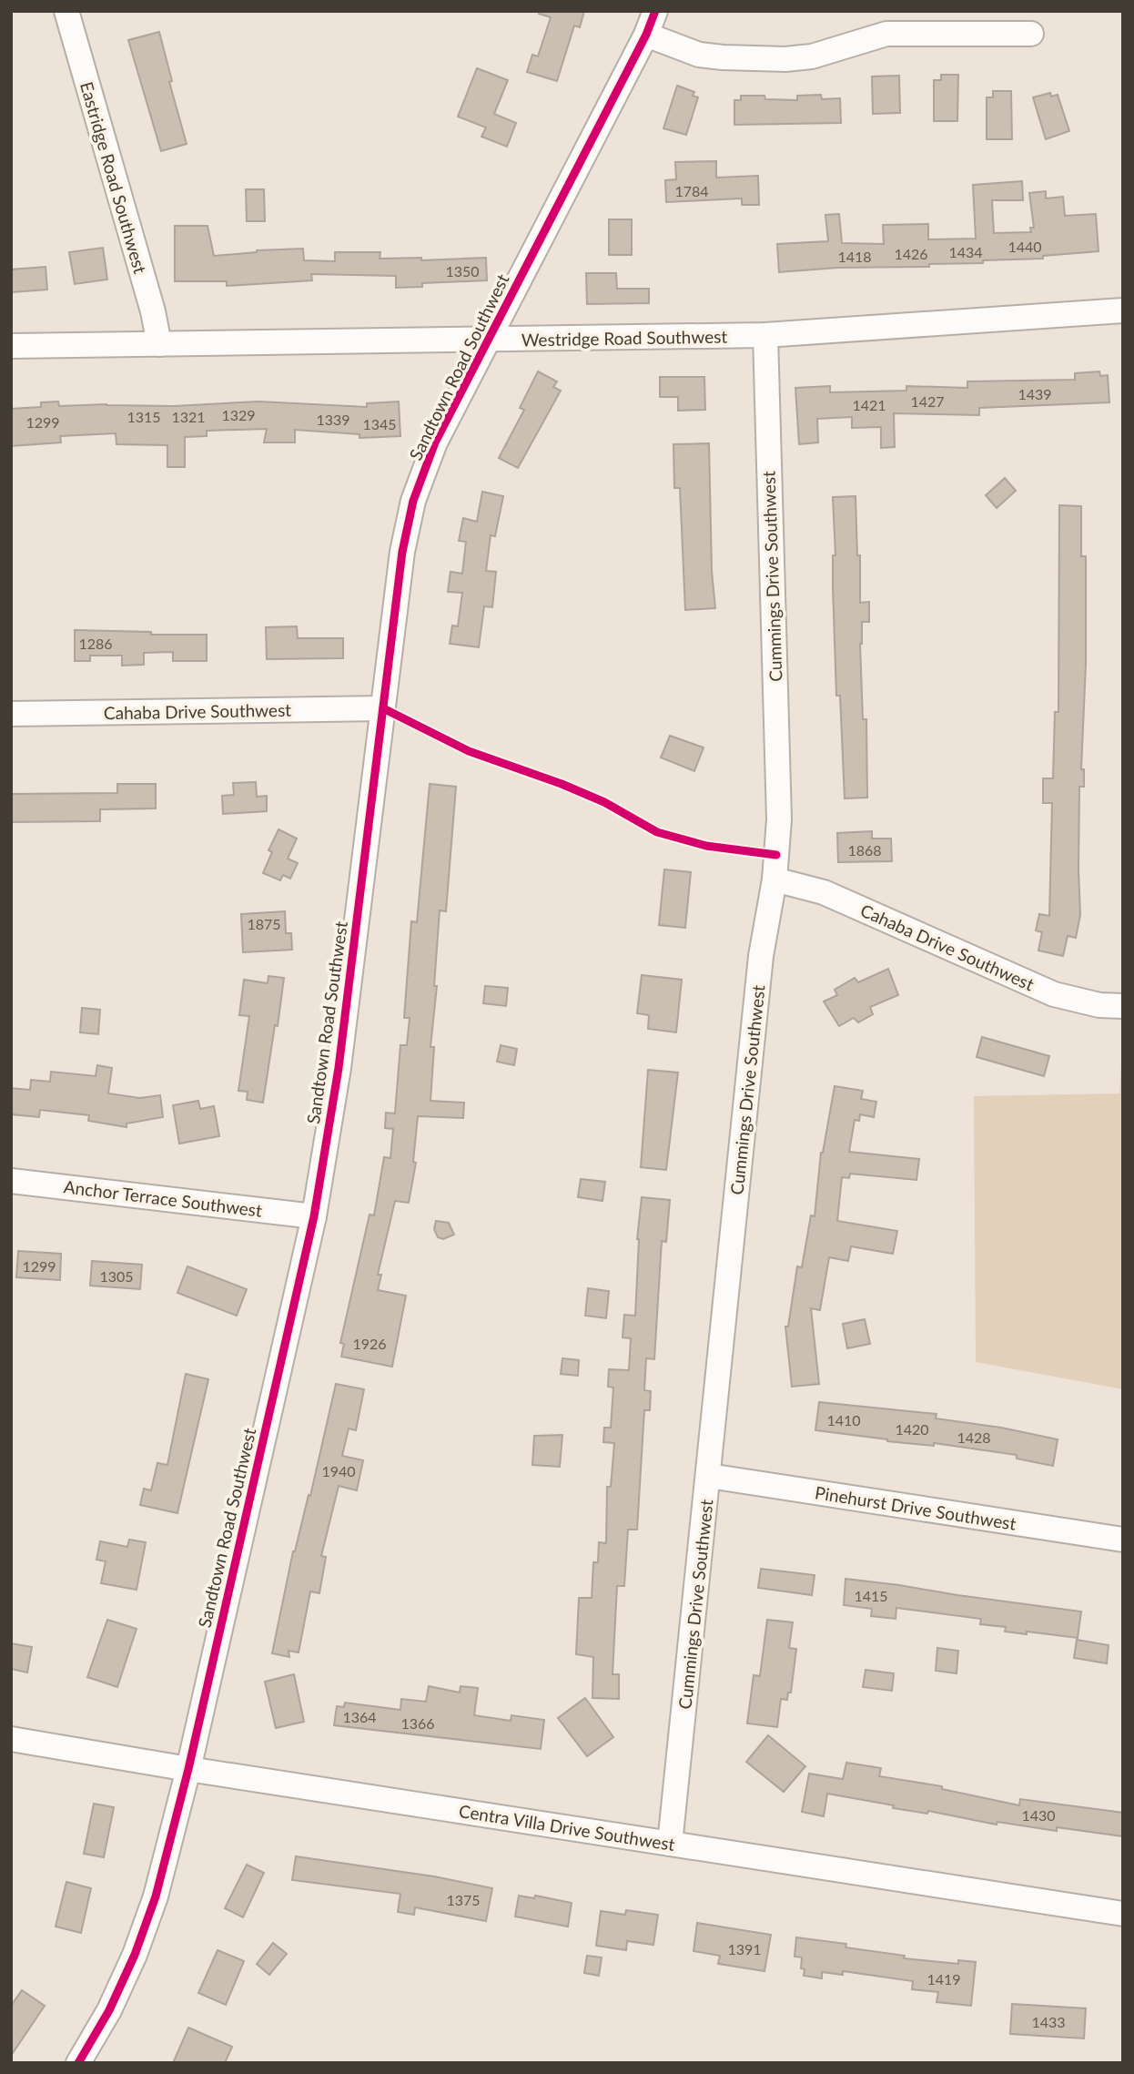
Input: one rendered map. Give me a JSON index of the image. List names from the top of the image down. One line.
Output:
{"streets":{"street":["Eastridge Road Southwest","Westridge Road Southwest","Sandtown Road Southwest","Cummings Drive Southwest","Cahaba Drive Southwest","Anchor Terrace Southwest","Pinehurst Drive Southwest","Centra Villa Drive Southwest"]},"crossings":[["Eastridge Road Southwest","Westridge Road Southwest"],["Westridge Road Southwest","Sandtown Road Southwest"],["Westridge Road Southwest","Cummings Drive Southwest"],["Sandtown Road Southwest","Cahaba Drive Southwest"],["Sandtown Road Southwest","Anchor Terrace Southwest"],["Sandtown Road Southwest","Centra Villa Drive Southwest"],["Cummings Drive Southwest","Cahaba Drive Southwest"],["Cummings Drive Southwest","Pinehurst Drive Southwest"],["Cummings Drive Southwest","Centra Villa Drive Southwest"]],"house_numbers":["1784","1440","1434","1426","1418","1350","1439","1427","1421","1329","1315","1321","1339","1299","1345","1286","1868","1875","1299","1305","1926","1410","1420","1428","1940","1415","1364","1366","1430","1375","1391","1419","1433"]}
